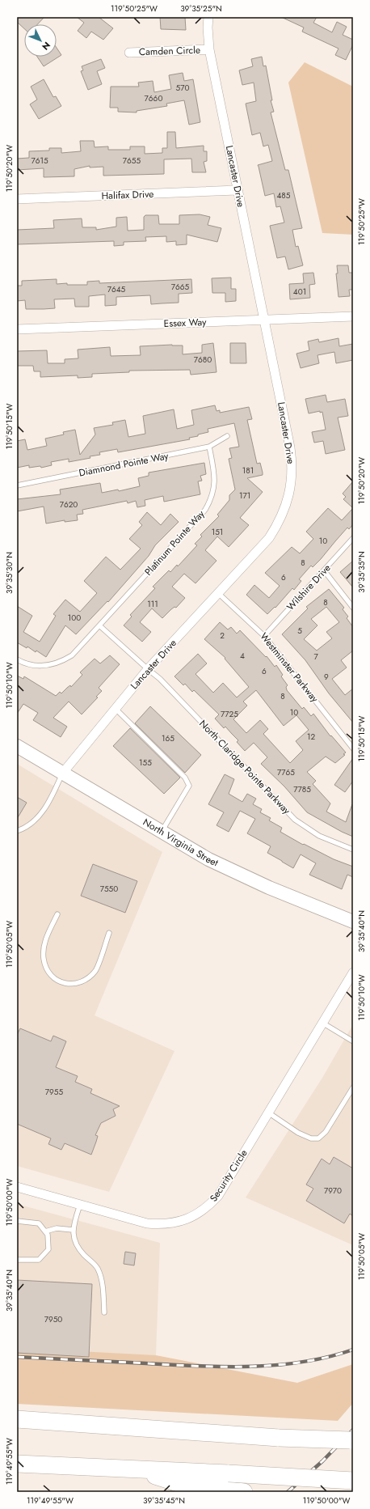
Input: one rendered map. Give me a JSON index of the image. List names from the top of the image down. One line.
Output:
{"streets":{"main road":["North Virginia Street"],"street":["Camden Circle","Lancaster Drive","Halifax Drive","Essex Way","Security Circle"],"lane":["Diamnond Pointe Way","Platinum Pointe Way","Wilshire Drive","Westminster Parkway","North Claridge Pointe Parkway"]},"crossings":[["Camden Circle","Lancaster Drive"],["Lancaster Drive","Halifax Drive"],["Lancaster Drive","Essex Way"],["Lancaster Drive","Westminster Parkway"],["Lancaster Drive","North Claridge Pointe Parkway"],["Lancaster Drive","North Virginia Street"],["Diamnond Pointe Way","Platinum Pointe Way"],["Platinum Pointe Way","North Claridge Pointe Parkway"],["Wilshire Drive","Westminster Parkway"]],"house_numbers":["570","7660","7615","7655","485","7665","7645","401","7680","181","171","7620","151","10","8","6","8","111","100","5","2","4","7","6","9","8","10","7725","12","165","155","7765","7785","7550","7955","7970","7950"],"north":"bottom right","coordinates":["119°50'25\"W","39°35'25\"N","119°50'20\"W","119°50'15\"W","39°35'35\"N","39°35'30\"N","119°50'10\"W","39°35'40\"N","119°50'05\"W","119°50'00\"W","119°49'55\"W","39°35'45\"N"]}
